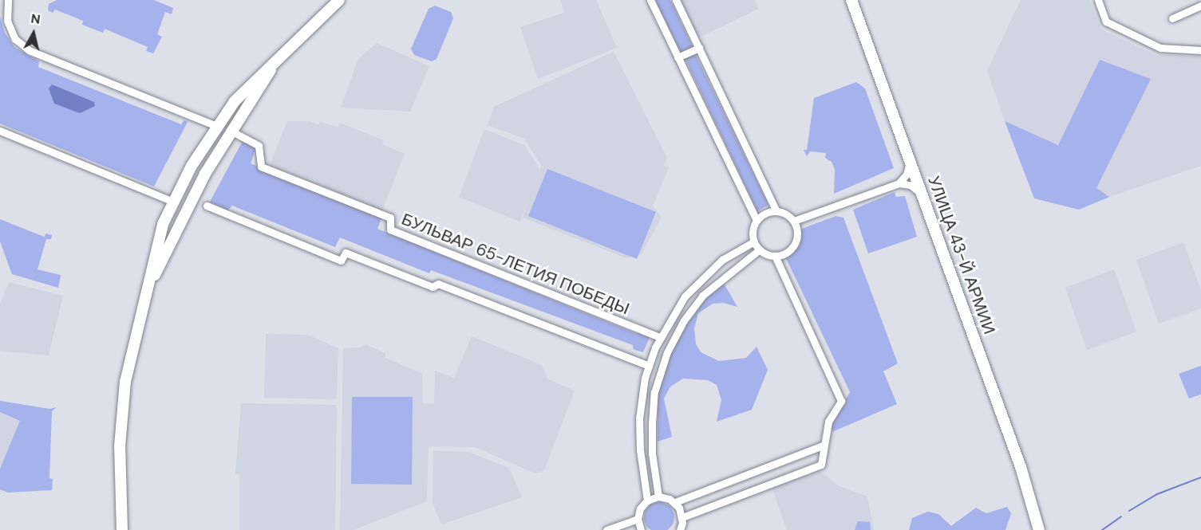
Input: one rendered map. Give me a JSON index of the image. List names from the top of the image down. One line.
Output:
{"streets":{"main road":["УЛИЦА 43-Й АРМИИ"],"street":["БУЛЬВАР 65-ЛЕТИЯ ПОБЕДЫ"]},"north":"top"}
